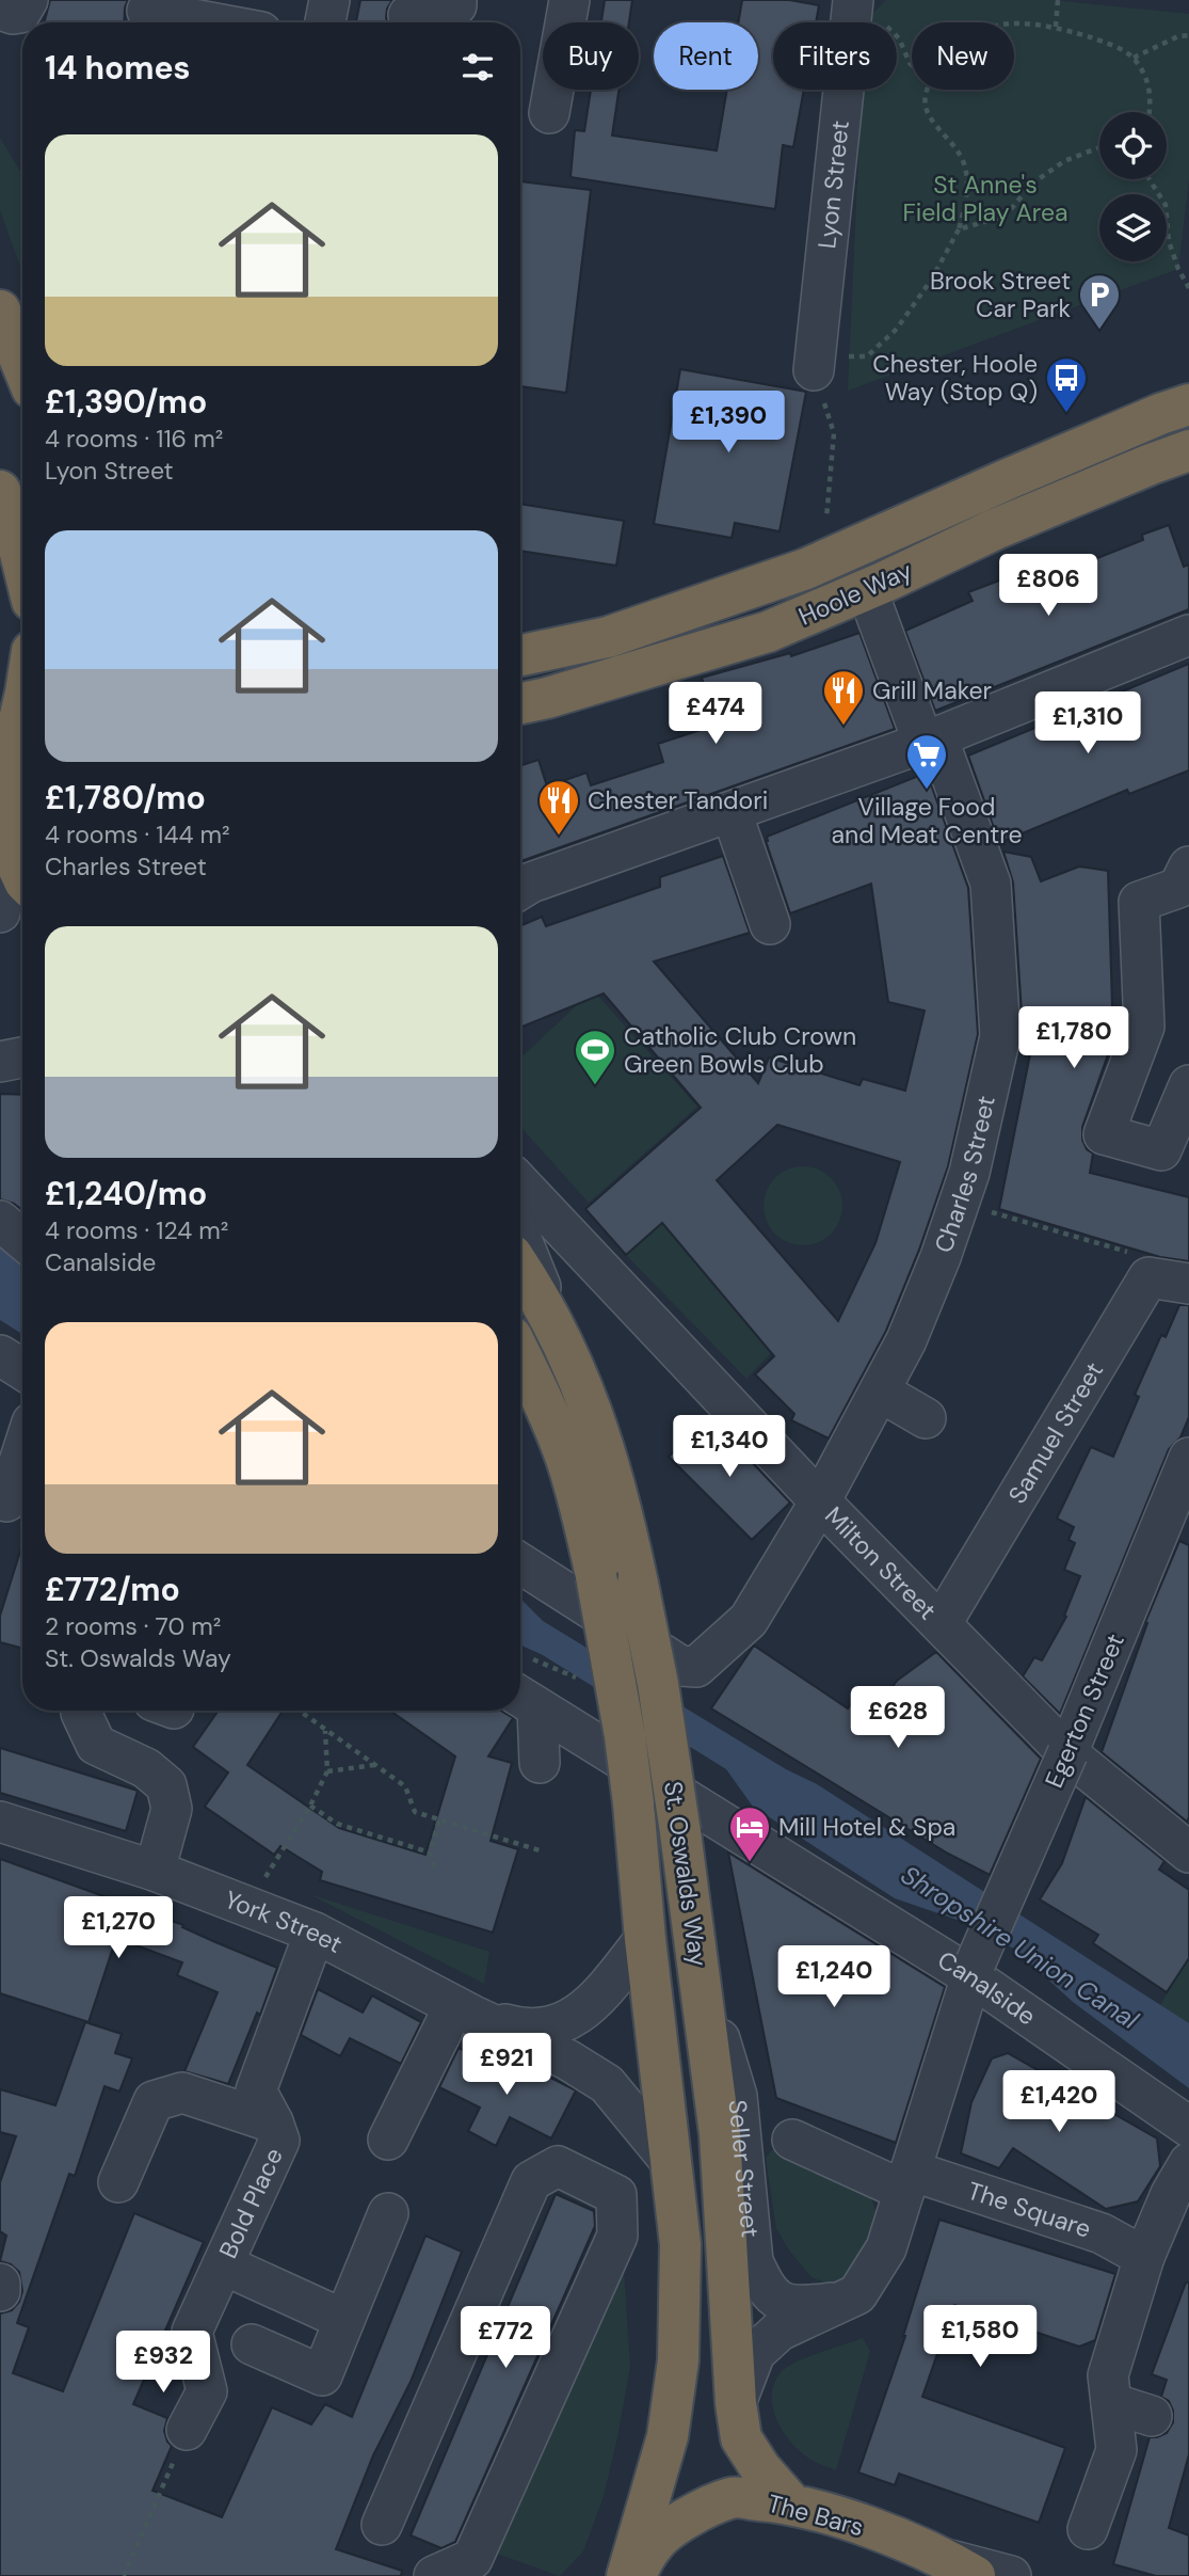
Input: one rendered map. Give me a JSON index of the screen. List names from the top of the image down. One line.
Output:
{"streets":{"highway":["Hoole Way","St. Oswalds Way","The Bars"],"street":["Lyon Street","Charles Street","Samuel Street","Milton Street","Egerton Street","York Street","Canalside","Seller Street","Bold Place","The Square"]},"crossings":[["Hoole Way","Charles Street"],["Charles Street","Milton Street"],["Samuel Street","Milton Street"],["Milton Street","Egerton Street"],["Egerton Street","Canalside"],["St. Oswalds Way","Seller Street"],["St. Oswalds Way","The Bars"],["York Street","Bold Place"]],"water":["Shropshire Union Canal"],"parks":["St Anne's Field Play Area"],"places":{"parking":["Brook Street Car Park"],"bus stop":["Chester, Hoole Way (Stop Q)"],"restaurant":["Grill Maker","Chester Tandori"],"supermarket":["Village Food and Meat Centre"],"sports":["Catholic Club Crown Green Bowls Club"],"hotel":["Mill Hotel & Spa"]},"page":{"chip":["Buy","Rent","Filters","New"],"heading":"14 homes","list":[{"name":"£1,390/mo","note":"4 rooms · 116 m² · Lyon Street"},{"name":"£1,780/mo","note":"4 rooms · 144 m² · Charles Street"},{"name":"£1,240/mo","note":"4 rooms · 124 m² · Canalside"},{"name":"£772/mo","note":"2 rooms · 70 m² · St. Oswalds Way"}],"price":["£1,390","£806","£474","£1,310","£1,780","£1,340","£628","£1,270","£1,240","£921","£1,420","£1,580","£772","£932"]}}
